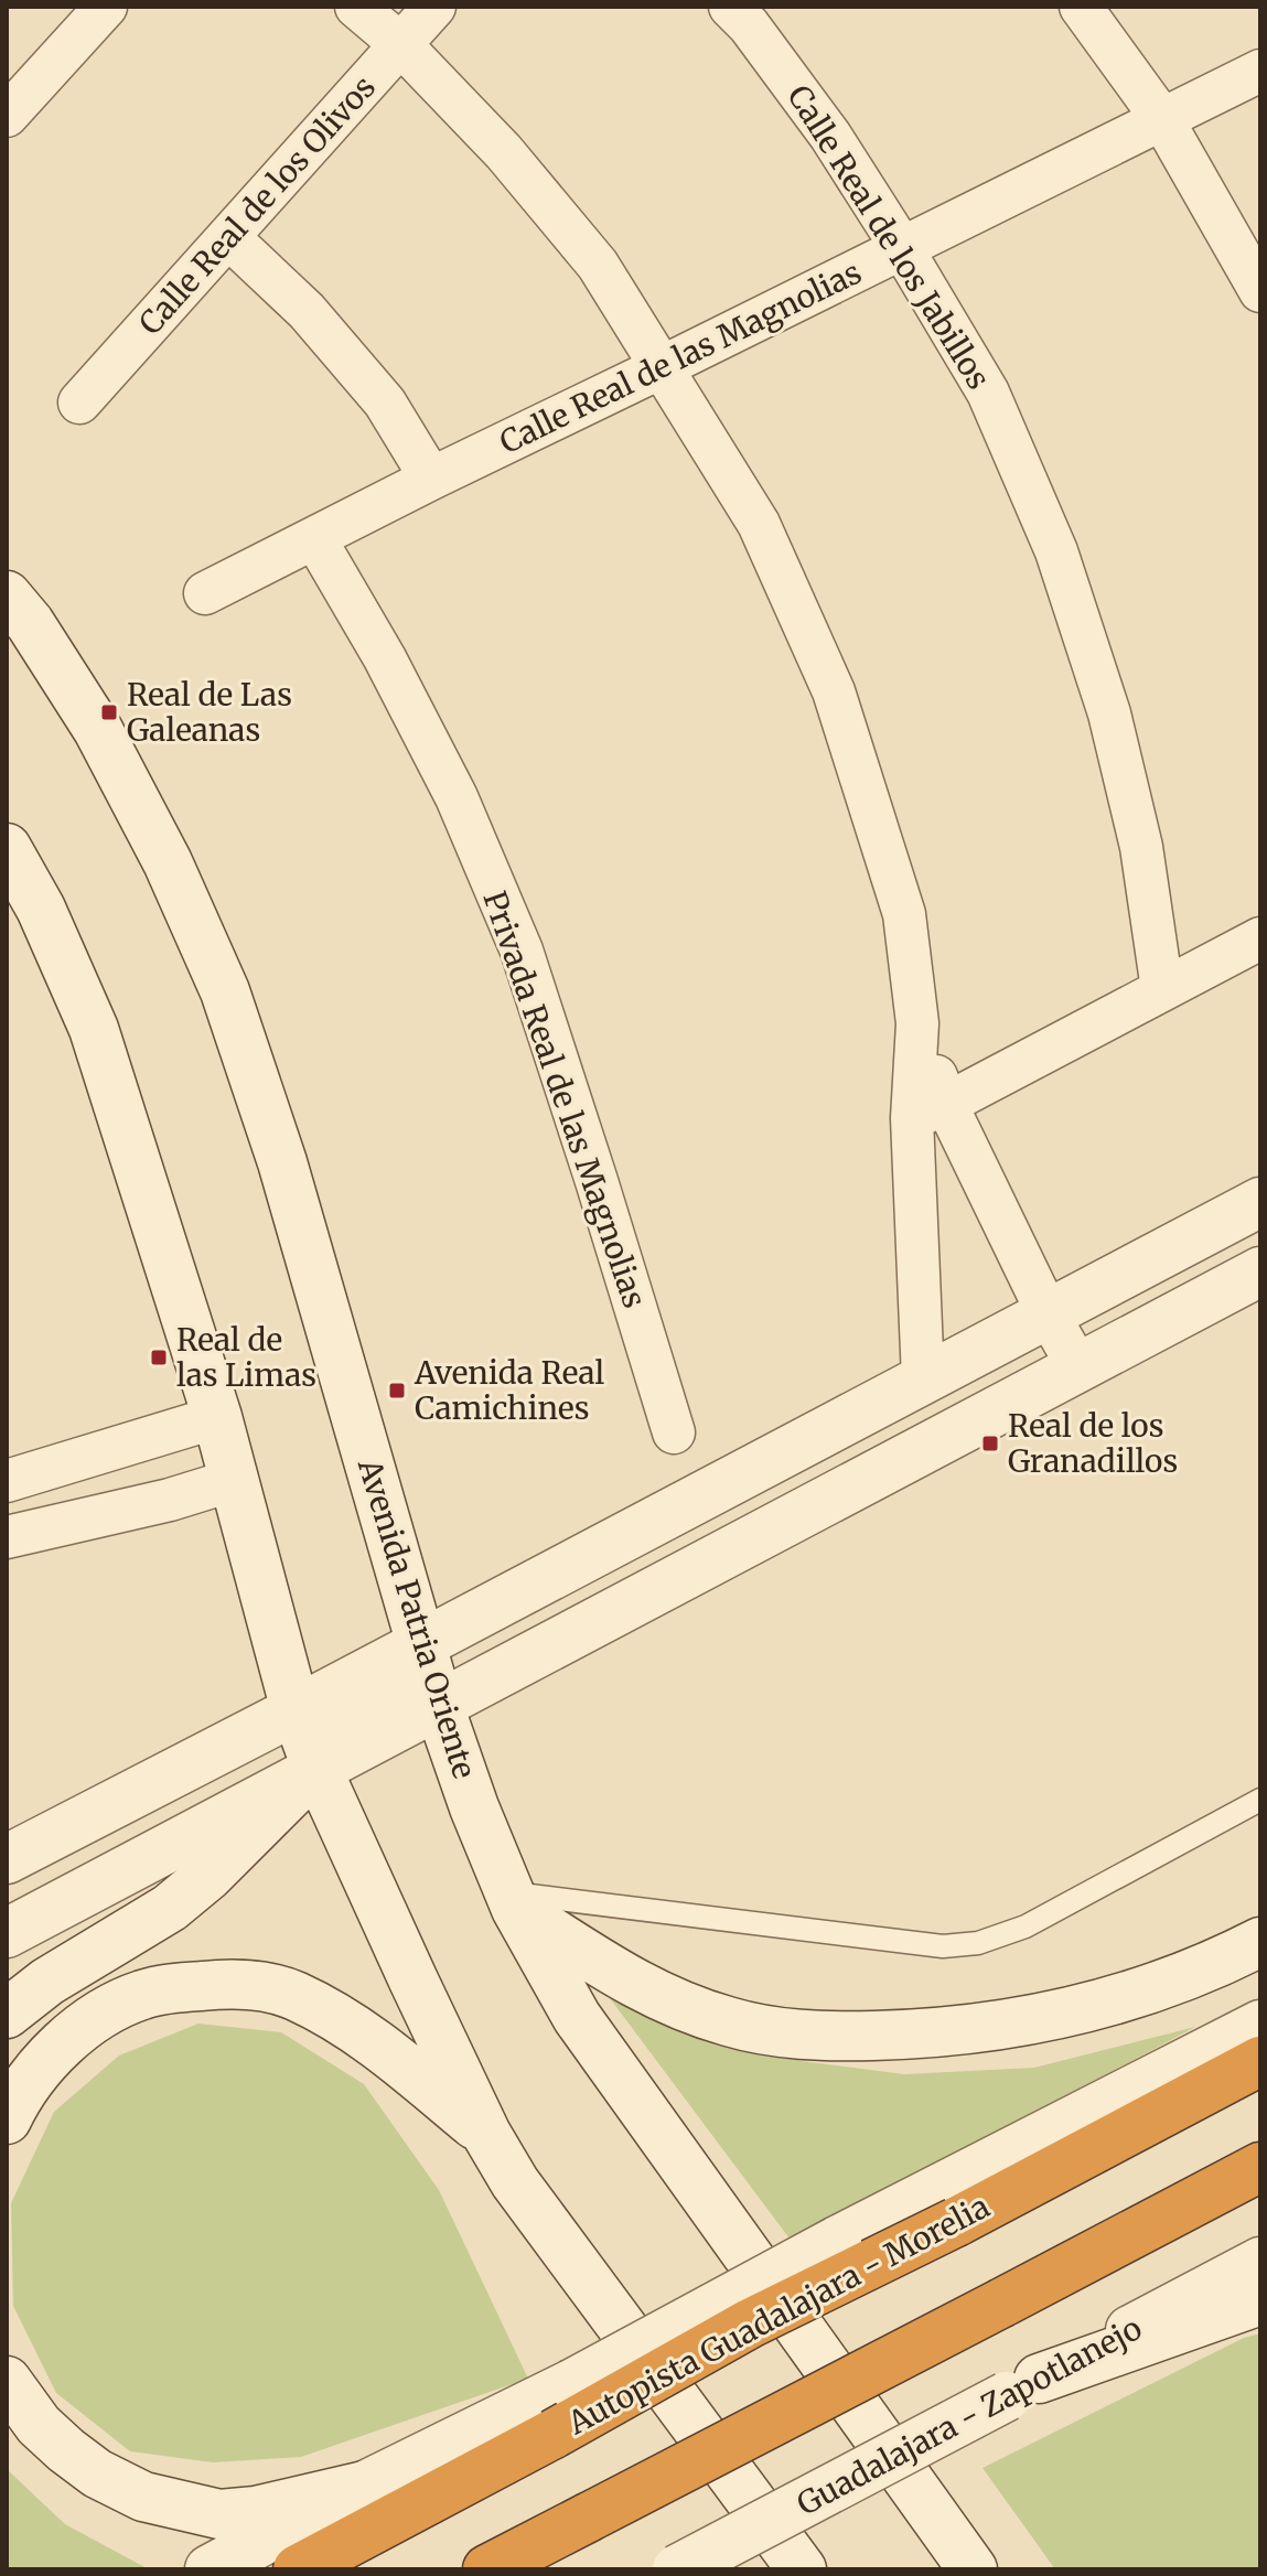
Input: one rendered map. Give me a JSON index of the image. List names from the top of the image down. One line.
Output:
{"streets":{"highway":["Autopista Guadalajara - Morelia"],"main road":["Avenida Patria Oriente","Guadalajara - Zapotlanejo"],"street":["Calle Real de los Olivos","Calle Real de los Jabillos","Calle Real de las Magnolias","Privada Real de las Magnolias"]},"crossings":[["Calle Real de los Jabillos","Calle Real de las Magnolias"],["Calle Real de las Magnolias","Privada Real de las Magnolias"]],"places":{"transit":["Real de Las Galeanas","Real de las Limas","Avenida Real Camichines","Real de los Granadillos"]}}
